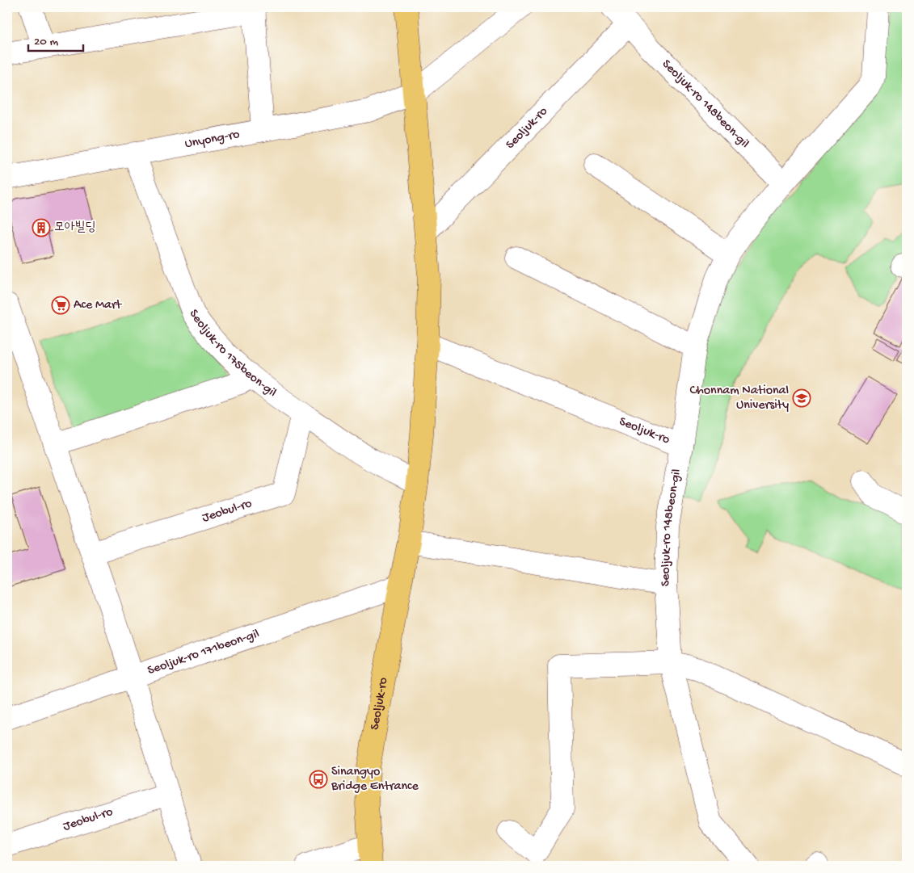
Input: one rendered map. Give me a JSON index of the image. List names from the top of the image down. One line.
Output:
{"streets":{"main road":["Seoljuk-ro"],"street":["Seoljuk-ro 148beon-gil","Unyong-ro","Seoljuk-ro 175beon-gil","Jeobul-ro","Seoljuk-ro 171beon-gil"]},"crossings":[["Seoljuk-ro 148beon-gil","Seoljuk-ro"],["Seoljuk-ro","Unyong-ro"],["Seoljuk-ro","Seoljuk-ro 175beon-gil"],["Seoljuk-ro","Seoljuk-ro 171beon-gil"],["Unyong-ro","Seoljuk-ro 175beon-gil"],["Seoljuk-ro 175beon-gil","Jeobul-ro"]],"places":{"building":["모아빌딩"],"supermarket":["Ace Mart"],"school or university":["Chonnam National University"],"bus stop":["Sinangyo Bridge Entrance"]},"scale_bar":"20 m"}
